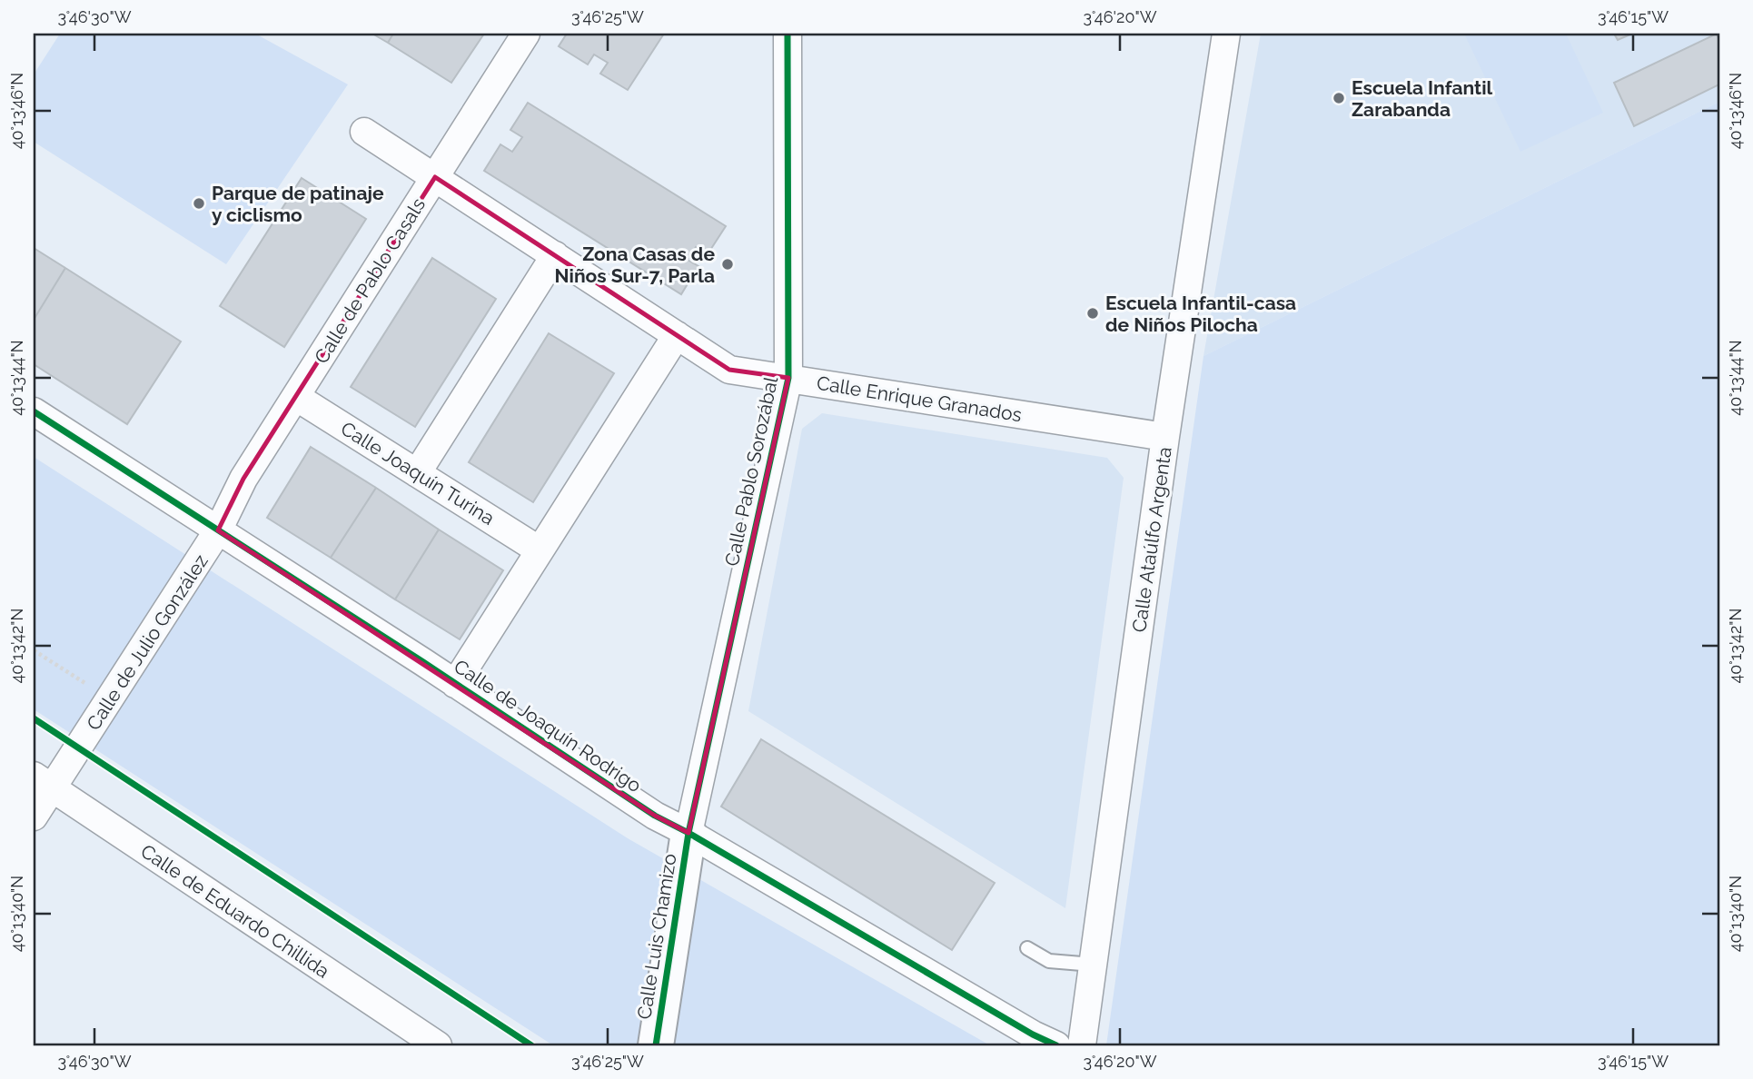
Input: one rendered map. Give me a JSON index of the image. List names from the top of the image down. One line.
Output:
{"streets":{"street":["Calle de Pablo Casals","Calle Enrique Granados","Calle Pablo Sorozábal","Calle Joaquín Turina","Calle Ataúlfo Argenta","Calle de Julio González","Calle de Joaquín Rodrigo","Calle de Eduardo Chillida","Calle Luis Chamizo"]},"crossings":[["Calle de Pablo Casals","Calle Enrique Granados"],["Calle de Pablo Casals","Calle Joaquín Turina"],["Calle de Pablo Casals","Calle de Julio González"],["Calle de Pablo Casals","Calle de Joaquín Rodrigo"],["Calle Enrique Granados","Calle Pablo Sorozábal"],["Calle Enrique Granados","Calle Ataúlfo Argenta"],["Calle Pablo Sorozábal","Calle de Joaquín Rodrigo"],["Calle Pablo Sorozábal","Calle Luis Chamizo"],["Calle de Julio González","Calle de Joaquín Rodrigo"],["Calle de Julio González","Calle de Eduardo Chillida"],["Calle de Joaquín Rodrigo","Calle Luis Chamizo"]],"places":["Escuela Infantil Zarabanda","Parque de patinaje y ciclismo","Zona Casas de Niños Sur-7, Parla","Escuela Infantil-casa de Niños Pilocha"],"coordinates":["3°46'30\"W","3°46'25\"W","3°46'20\"W","3°46'15\"W","40°13'46\"N","40°13'44\"N","40°13'42\"N","40°13'40\"N"]}
